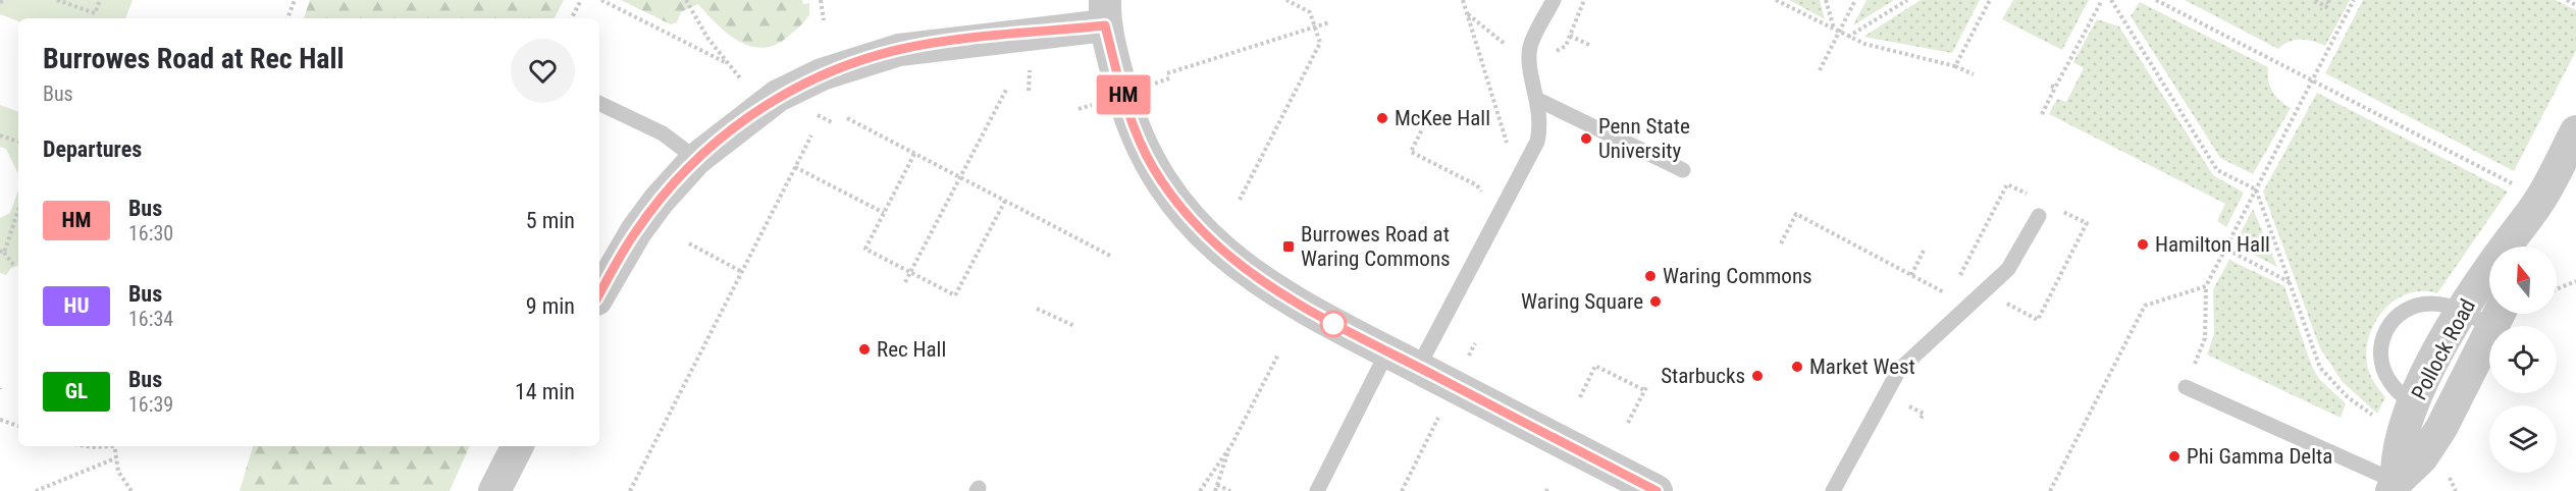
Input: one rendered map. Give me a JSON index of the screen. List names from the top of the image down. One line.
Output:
{"streets":{"street":["Pollock Road"]},"places":{"other":["McKee Hall","Penn State University","Hamilton Hall","Waring Commons","Waring Square","Rec Hall","Market West","Starbucks","Phi Gamma Delta"],"transit":["Burrowes Road at Waring Commons"]},"lines":["bus line HM"],"north":"top","page":{"on_map":"HM","heading":[["Burrowes Road at Rec Hall","Bus"],"Departures"],"list":[{"mark":"HM","name":"Bus","note":"16:30","value":"5 min"},{"mark":"HU","name":"Bus","note":"16:34","value":"9 min"},{"mark":"GL","name":"Bus","note":"16:39","value":"14 min"}]}}
